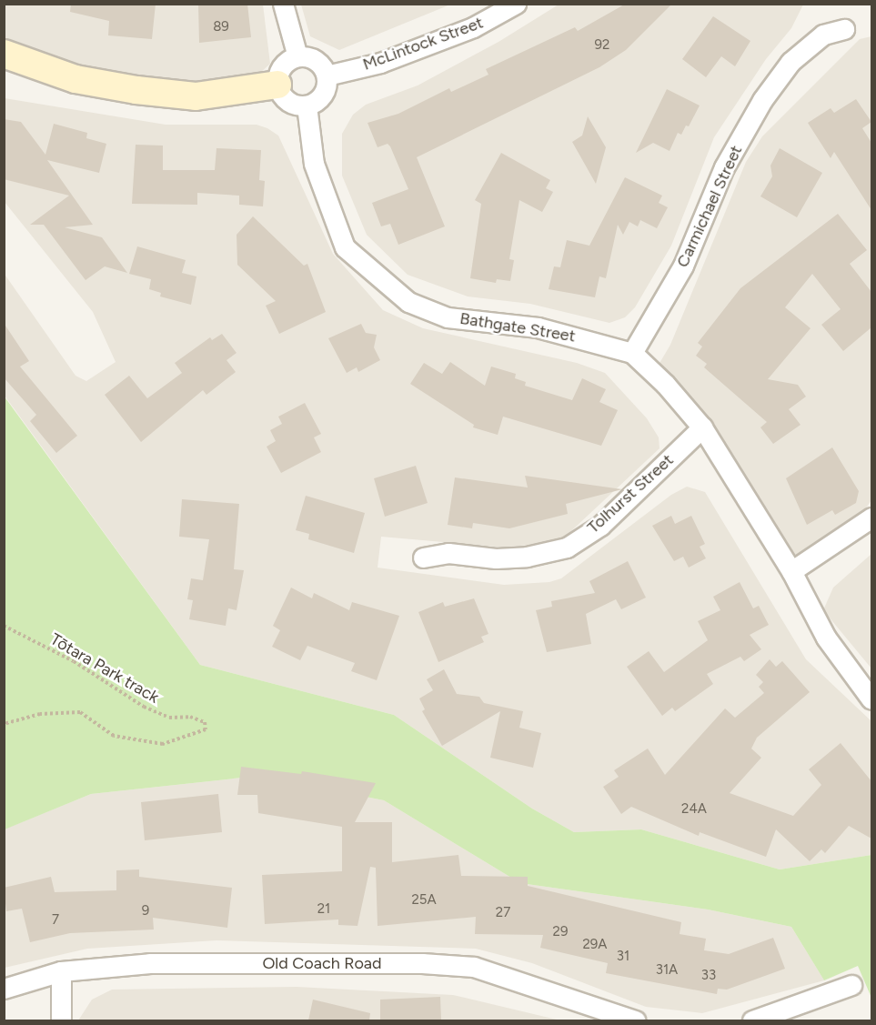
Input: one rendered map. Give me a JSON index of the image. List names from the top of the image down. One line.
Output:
{"streets":{"street":["McLintock Street","Carmichael Street","Bathgate Street","Tolhurst Street","Old Coach Road"],"path":["Tōtara Park track"]},"crossings":[["McLintock Street","Bathgate Street"],["Carmichael Street","Bathgate Street"],["Bathgate Street","Tolhurst Street"]],"house_numbers":["89","92","24A","25A","21","9","27","7","29","29A","31","31A","33"]}
